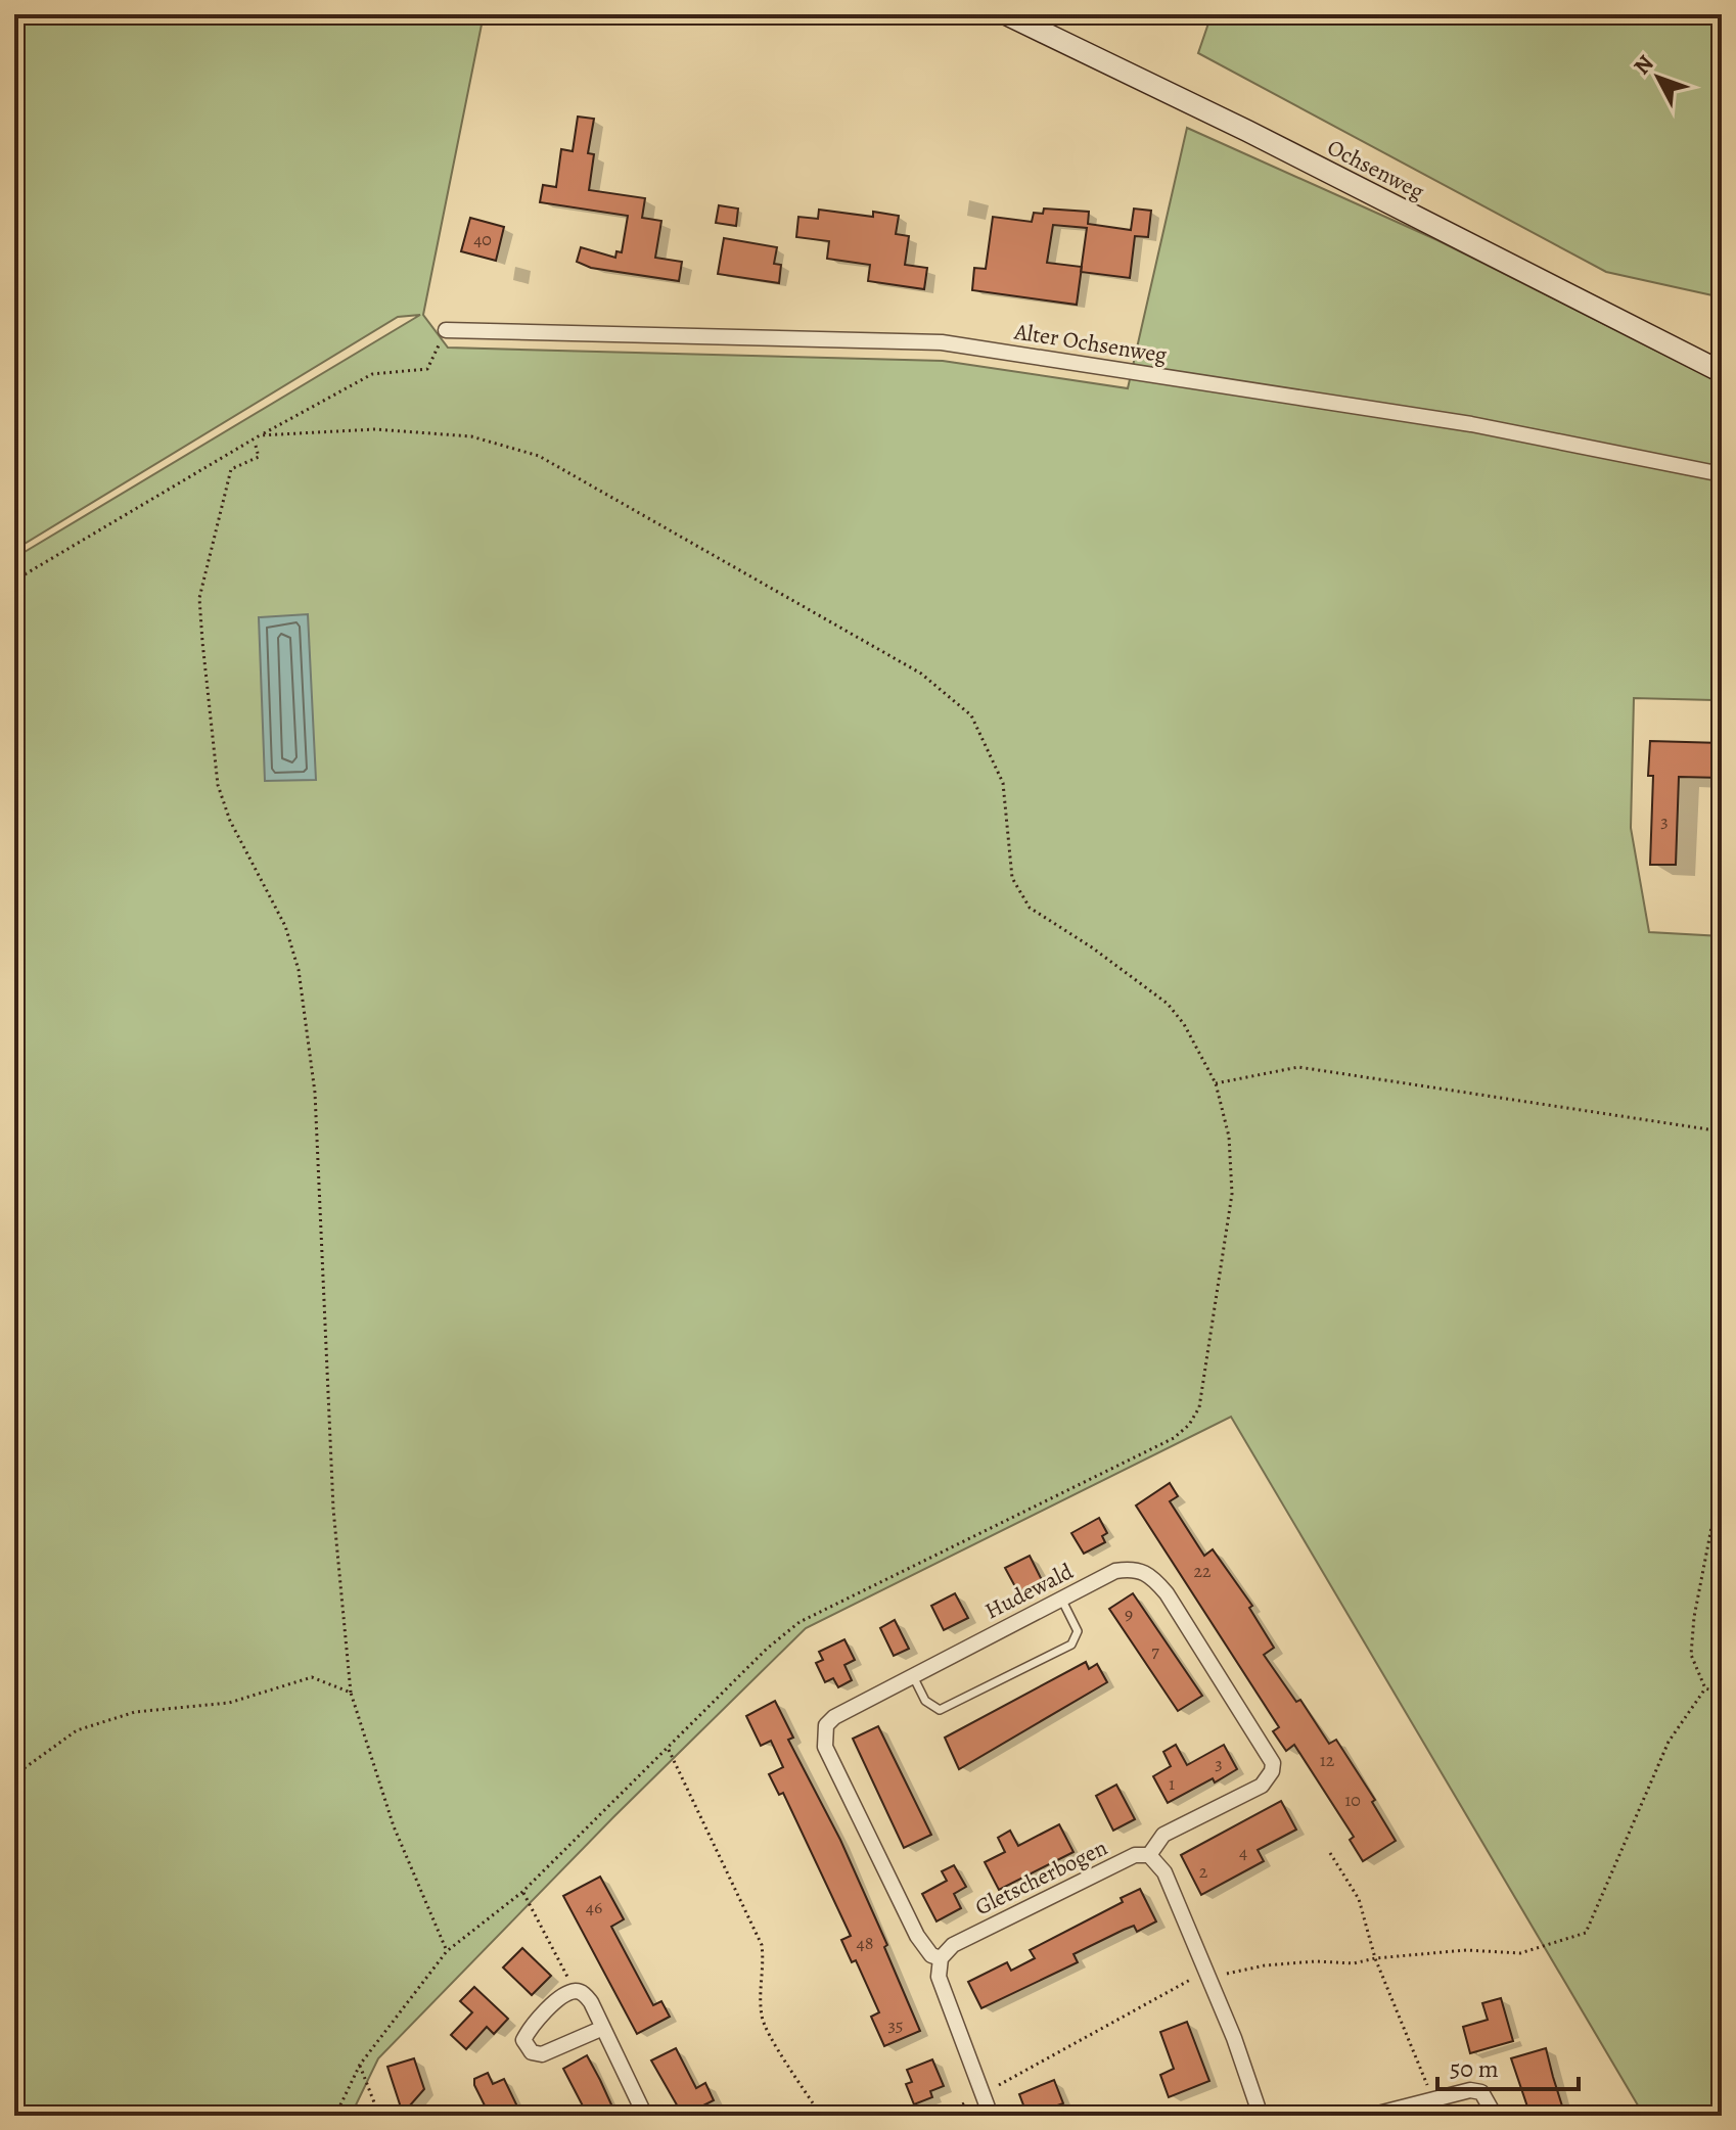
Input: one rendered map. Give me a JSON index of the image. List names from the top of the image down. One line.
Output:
{"streets":{"main road":["Ochsenweg"],"street":["Alter Ochsenweg","Hudewald","Gletscherbogen"]},"crossings":[["Hudewald","Gletscherbogen"]],"house_numbers":["40","3","22","9","7","12","3","1","10","4","2","46","48","35"],"scale_bar":"50 m","north":"top left"}
